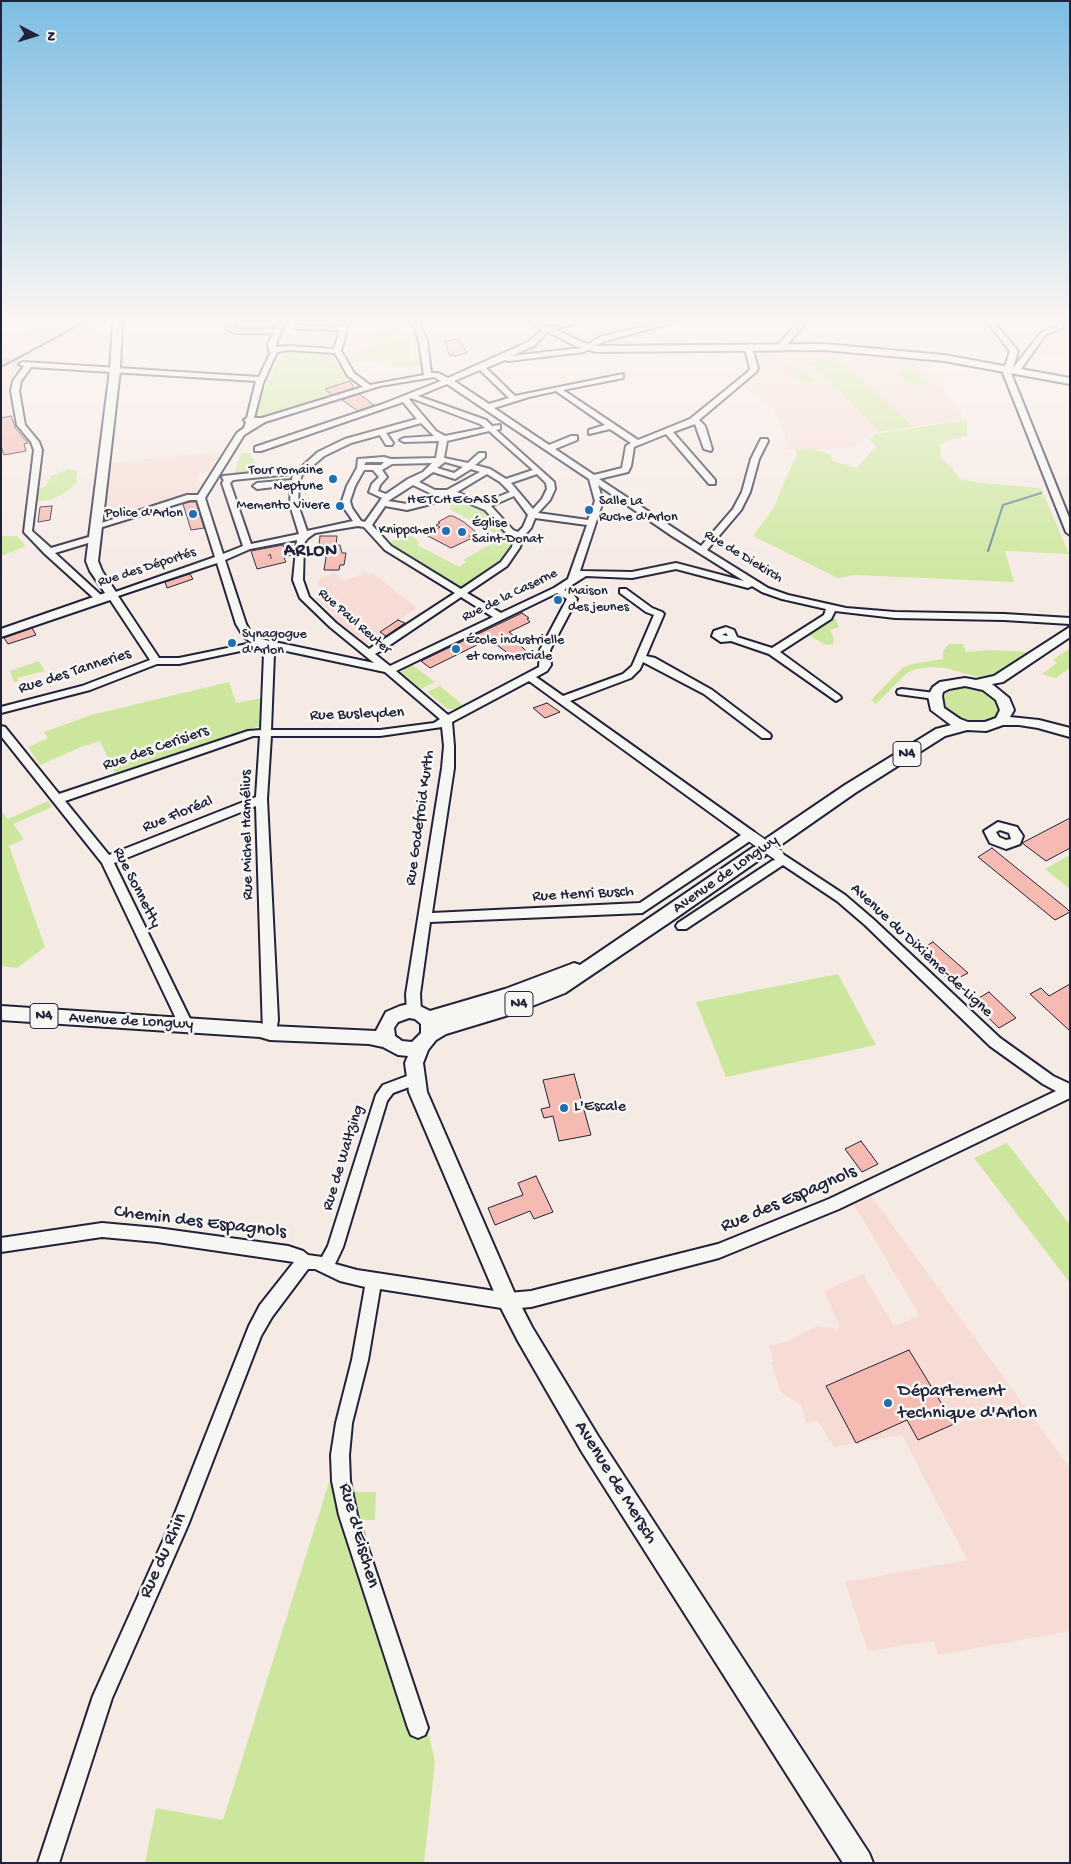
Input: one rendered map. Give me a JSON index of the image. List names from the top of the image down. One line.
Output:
{"streets":{"main road":["Rue des Déportés","N4","Avenue de Longwy","Avenue de Mersch"],"street":["Rue de Diekirch","Rue de la Caserne","Rue Paul Reuter","Rue des Tanneries","Rue Busleyden","Rue des Cerisiers","Rue Floréal","Rue Godefroid Kurth","Rue Michel Hamélius","Rue Sonnetty","Rue Henri Busch","Avenue du Dixième-de-Ligne","Rue de Waltzing","Rue des Espagnols","Chemin des Espagnols","Rue d'Eischen","Rue du Rhin"]},"crossings":[["Rue de Diekirch","Rue de la Caserne"],["Rue des Déportés","Rue Paul Reuter"],["Rue de la Caserne","Rue Paul Reuter"],["Rue de la Caserne","Rue Busleyden"],["Rue Busleyden","Rue des Cerisiers"],["Rue Busleyden","Rue Godefroid Kurth"],["Rue Busleyden","Rue Michel Hamélius"],["Rue Busleyden","Avenue du Dixième-de-Ligne"],["Rue des Cerisiers","Rue Michel Hamélius"],["Rue des Cerisiers","Rue Sonnetty"],["N4","Rue Godefroid Kurth"],["N4","Avenue de Longwy"],["N4","Avenue de Mersch"],["Rue Floréal","Rue Michel Hamélius"],["Rue Floréal","Rue Sonnetty"],["Rue Godefroid Kurth","Avenue de Longwy"],["Rue Godefroid Kurth","Rue Henri Busch"],["Rue Godefroid Kurth","Avenue de Mersch"],["Rue Michel Hamélius","Avenue de Longwy"],["Avenue de Longwy","Rue Sonnetty"],["Avenue de Longwy","Avenue de Mersch"],["Rue Henri Busch","Avenue du Dixième-de-Ligne"],["Avenue du Dixième-de-Ligne","Rue des Espagnols"],["Rue de Waltzing","Chemin des Espagnols"],["Rue de Waltzing","Avenue de Mersch"],["Rue des Espagnols","Chemin des Espagnols"],["Rue des Espagnols","Avenue de Mersch"],["Chemin des Espagnols","Avenue de Mersch"],["Chemin des Espagnols","Rue d'Eischen"],["Chemin des Espagnols","Rue du Rhin"]],"districts":["HETCHEGASS","ARLON"],"places":["Tour romaine Neptune","Memento Vivere","Salle La Ruche d'Arlon","Police d'Arlon","Knippchen","Église Saint-Donat","Maison des jeunes","Synagogue d'Arlon","École industrielle et commerciale","L'Escale","Département technique d'Arlon"],"house_numbers":["1"],"north":"right"}
